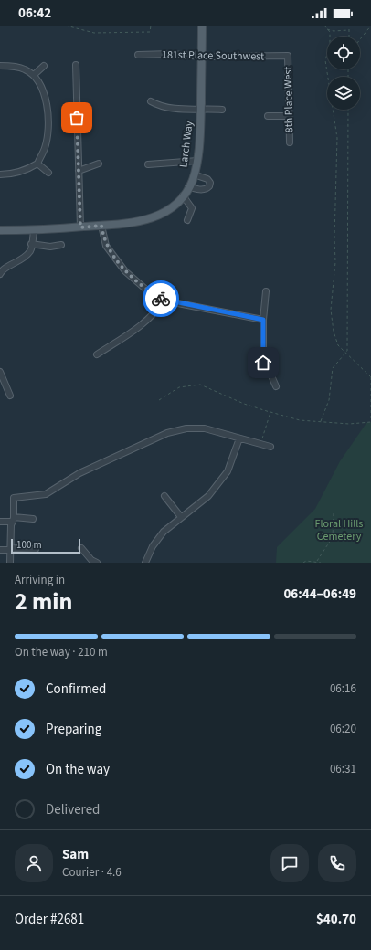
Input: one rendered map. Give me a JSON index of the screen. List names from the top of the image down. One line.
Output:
{"streets":{"main road":["Larch Way"],"street":["181st Place Southwest","8th Place West"]},"crossings":[["181st Place Southwest","8th Place West"],["181st Place Southwest","Larch Way"]],"parks":["Floral Hills Cemetery"],"scale_bar":"100 m","page":{"status":"06:42","scale":"100 m","heading":["2 min","Arriving in","06:44–06:49"],"panel":["Sam","Courier · 4.6","Order #2681","$40.70"],"bar":"On the way · 210 m","list":[["Confirmed","06:16"],["Preparing","06:20"],["On the way","06:31"],"Delivered"]}}
